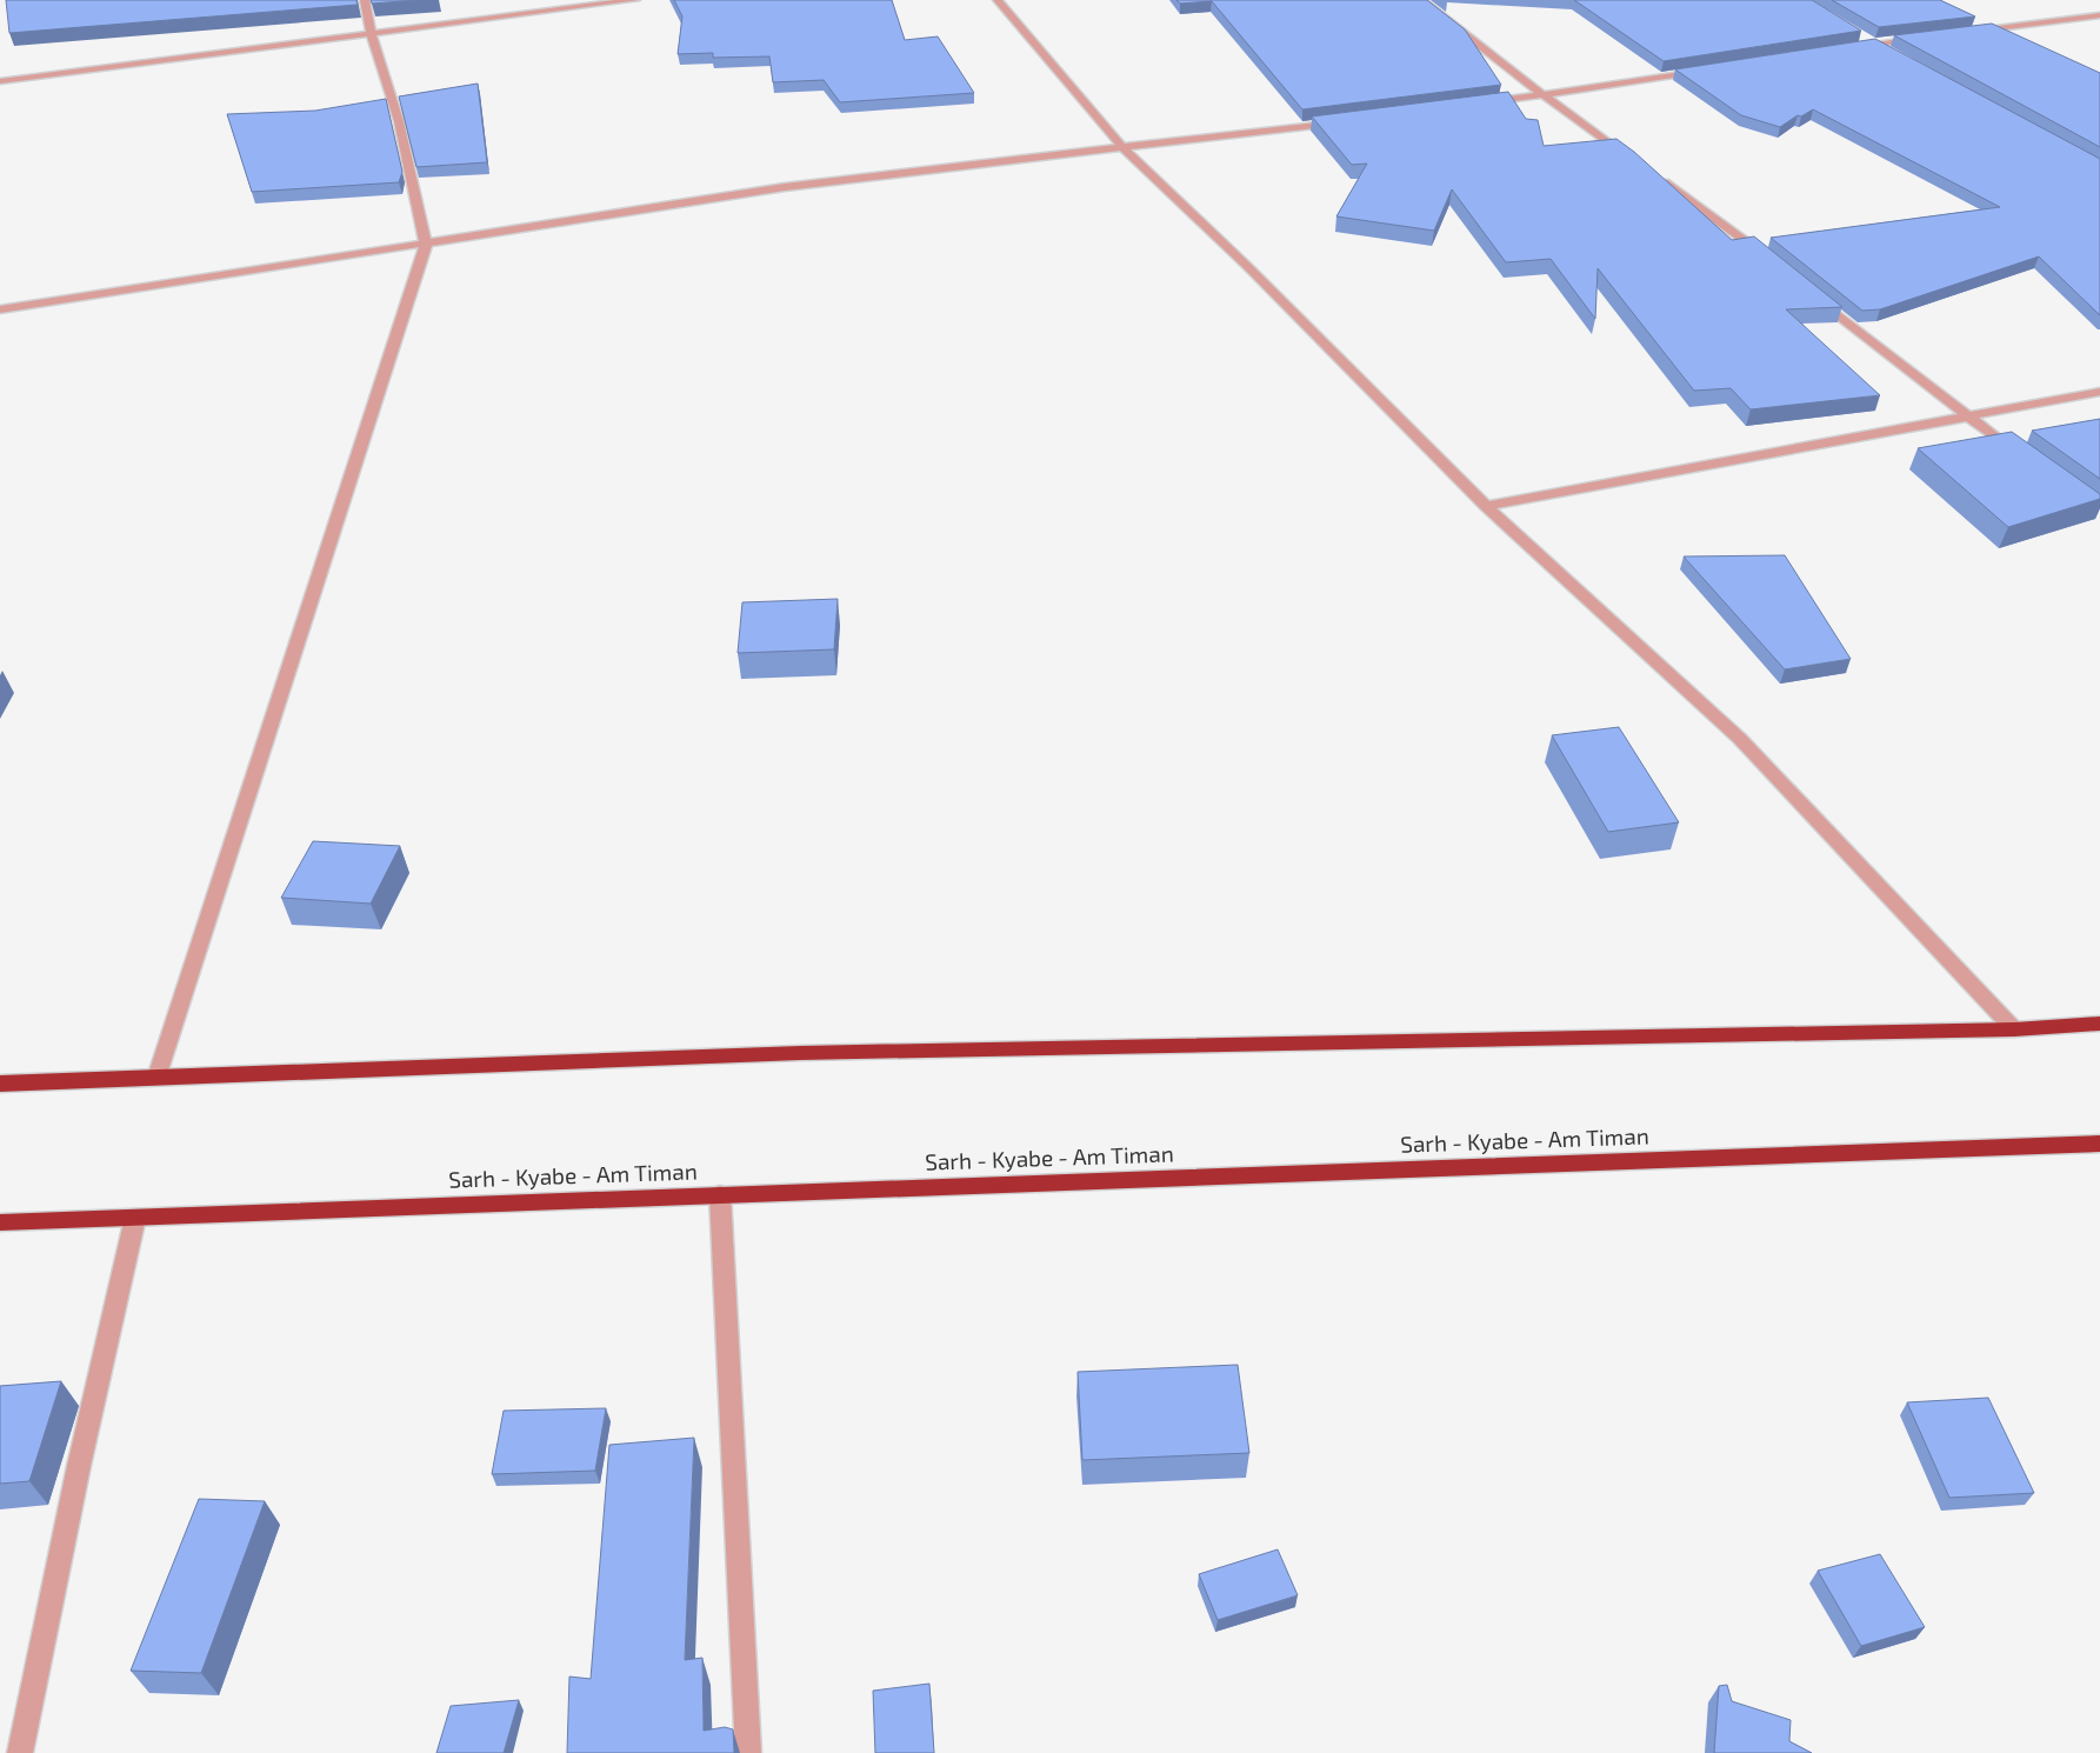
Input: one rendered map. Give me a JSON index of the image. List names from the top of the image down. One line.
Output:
{"streets":{"highway":["Sarh - Kyabe - Am Timan"]}}
